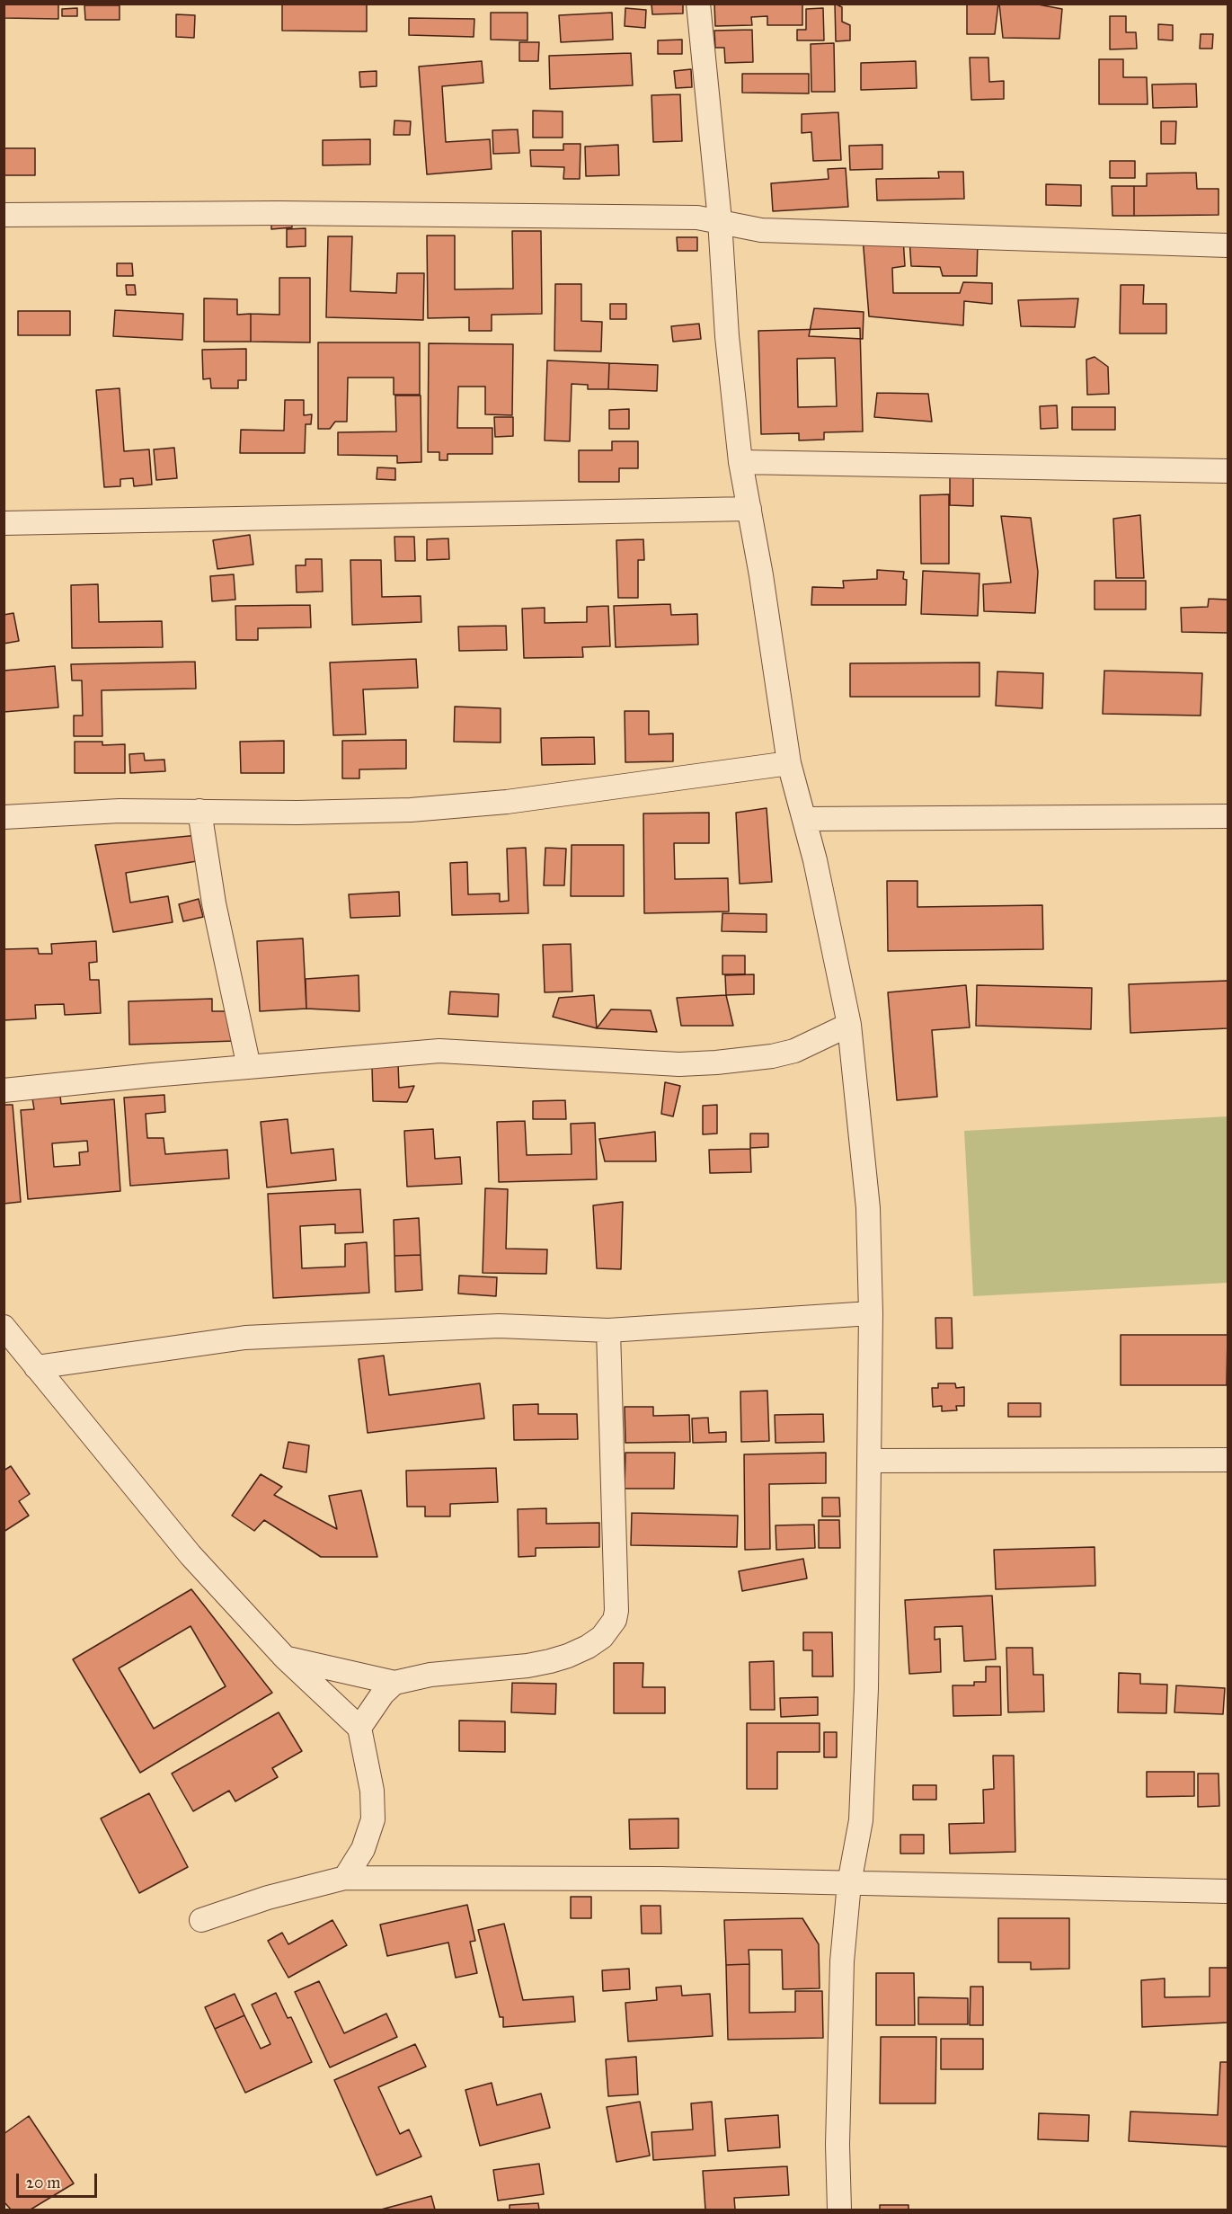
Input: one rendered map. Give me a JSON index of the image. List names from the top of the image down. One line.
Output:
{"scale_bar":"20 m"}
